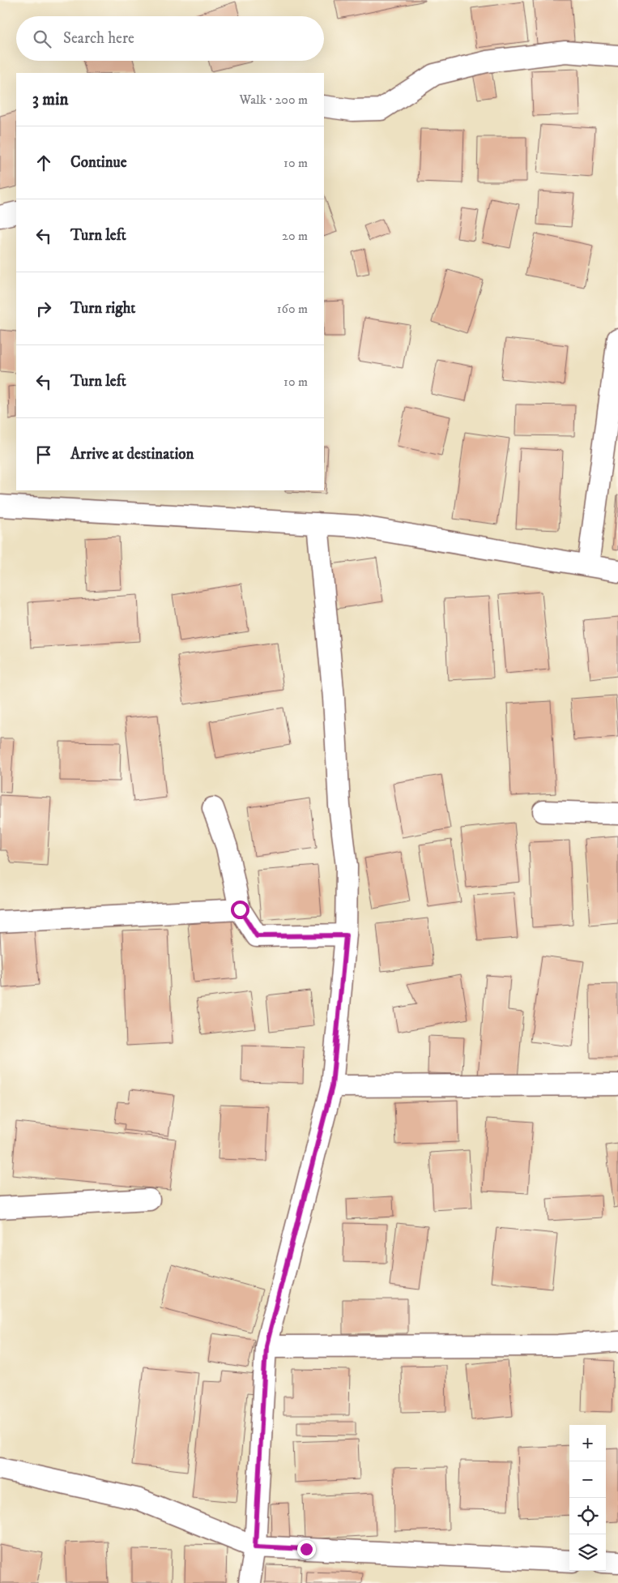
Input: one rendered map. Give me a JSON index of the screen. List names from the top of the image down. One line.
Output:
{"page":{"search":"Search here","heading":["3 min","Walk · 200 m"],"list":[["Continue","10 m"],["Turn left","20 m"],["Turn right","160 m"],["Turn left","10 m"],"Arrive at destination"],"map_buttons":["+","−"]}}
